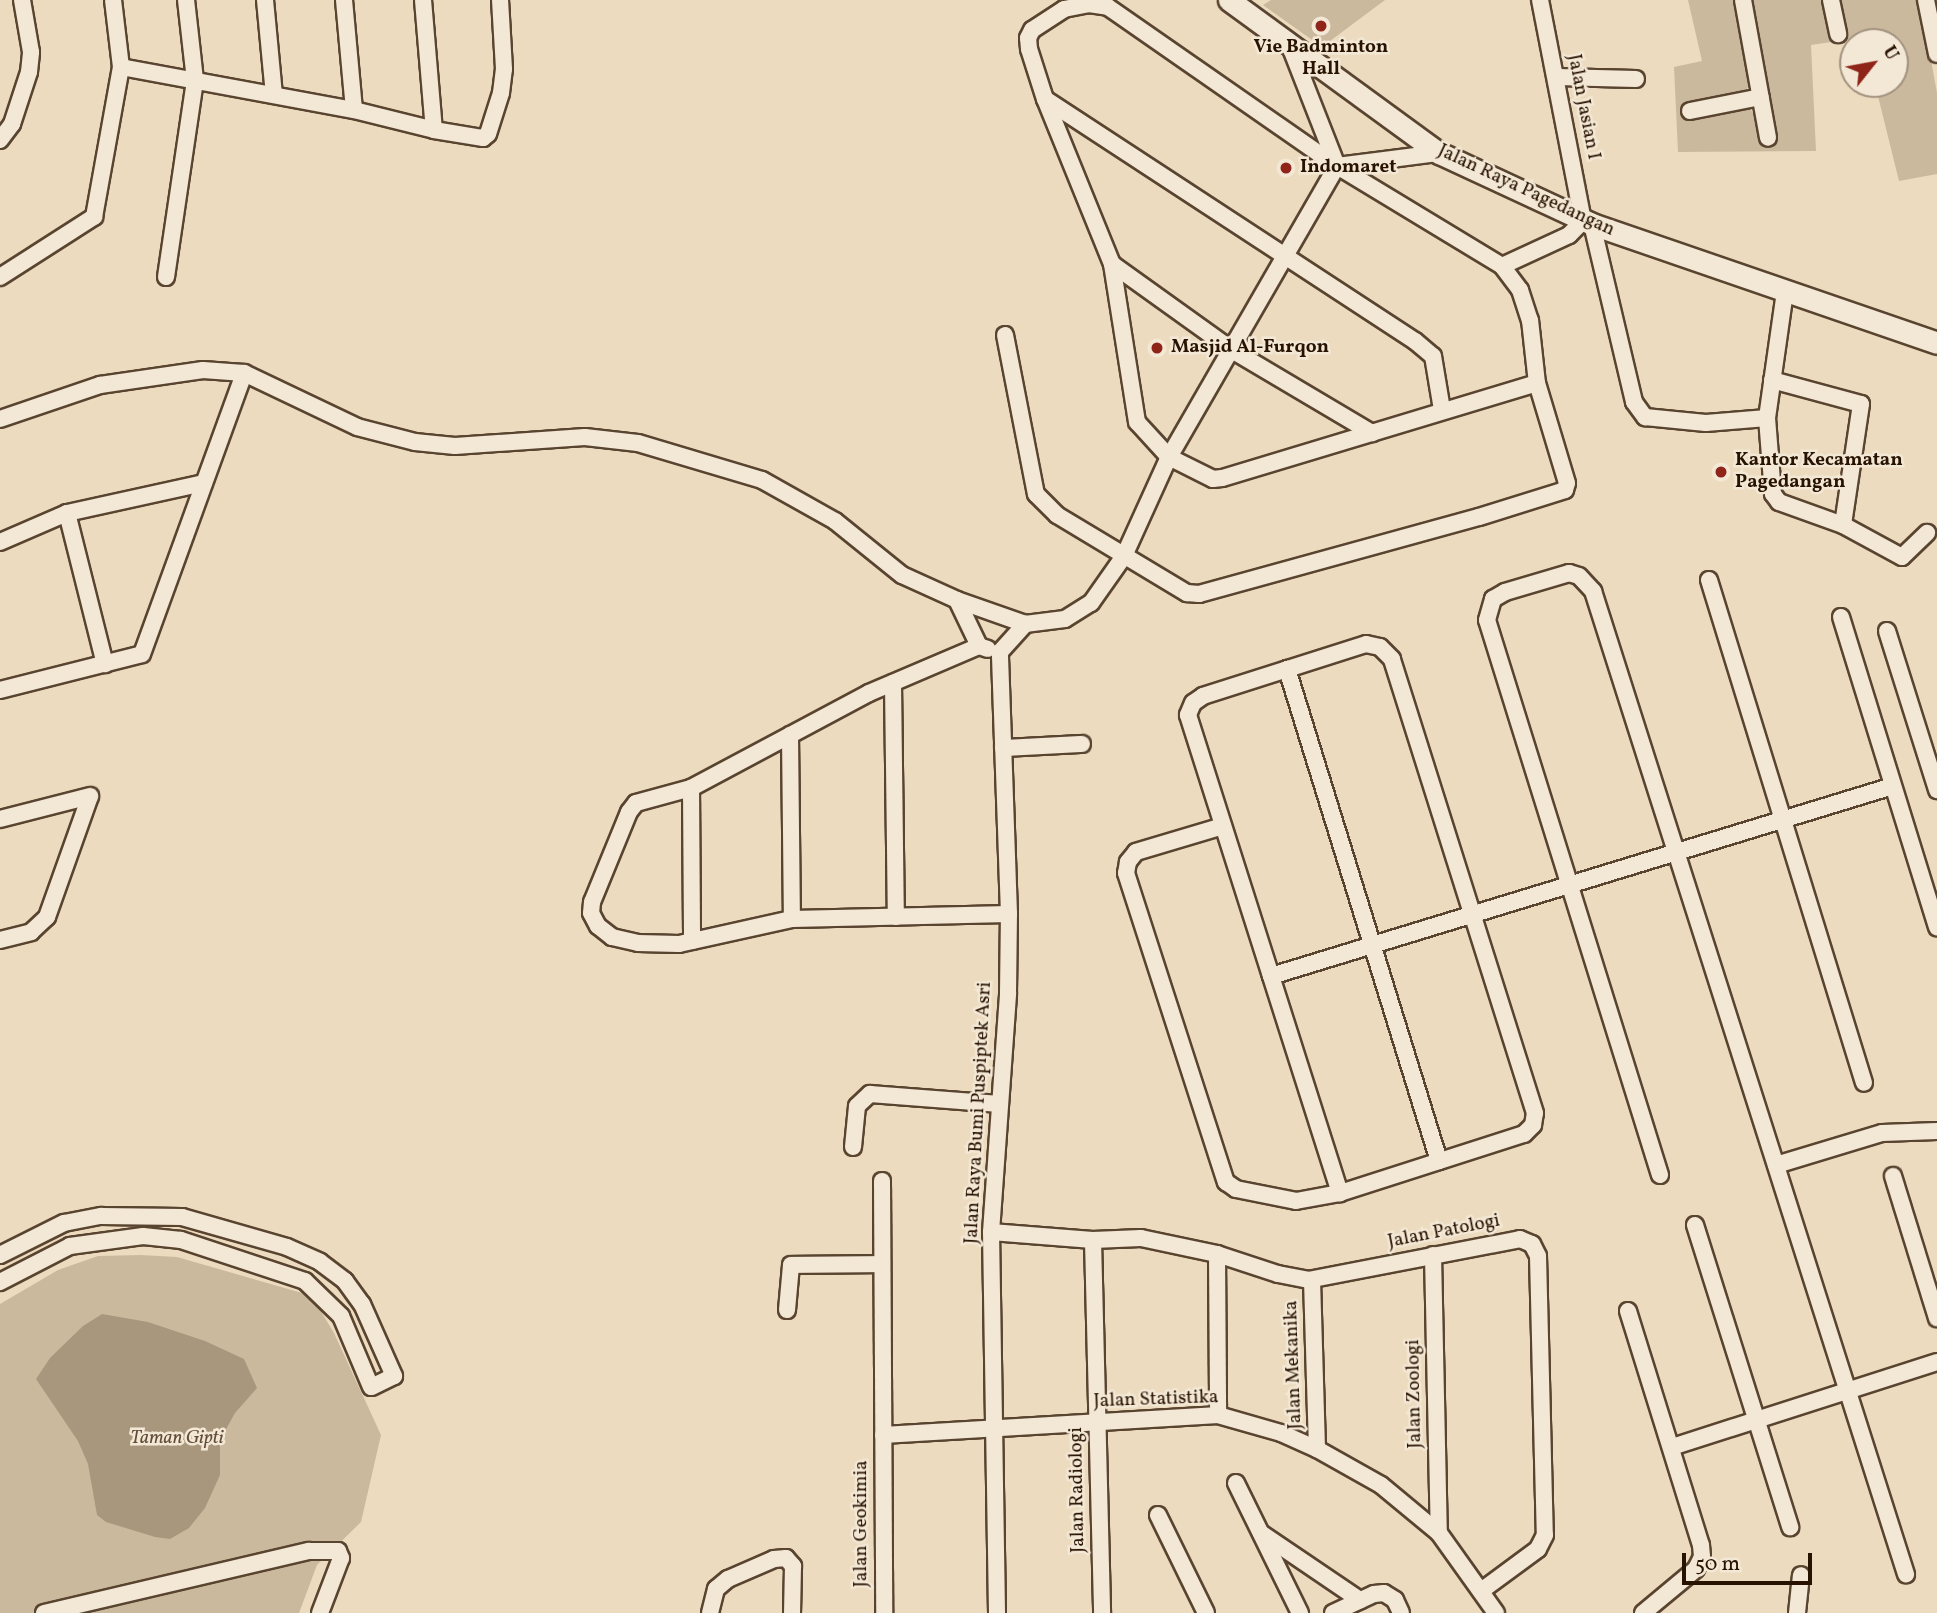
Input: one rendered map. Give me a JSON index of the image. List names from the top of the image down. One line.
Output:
{"streets":{"street":["Jalan Jasian I","Jalan Raya Pagedangan","Jalan Raya Bumi Puspiptek Asri","Jalan Patologi","Jalan Mekanika","Jalan Zoologi","Jalan Statistika","Jalan Radiologi","Jalan Geokimia"]},"crossings":[["Jalan Jasian I","Jalan Raya Pagedangan"],["Jalan Raya Bumi Puspiptek Asri","Jalan Patologi"],["Jalan Raya Bumi Puspiptek Asri","Jalan Statistika"],["Jalan Raya Bumi Puspiptek Asri","Jalan Geokimia"],["Jalan Patologi","Jalan Mekanika"],["Jalan Patologi","Jalan Zoologi"],["Jalan Patologi","Jalan Statistika"],["Jalan Patologi","Jalan Radiologi"],["Jalan Mekanika","Jalan Statistika"],["Jalan Zoologi","Jalan Statistika"],["Jalan Statistika","Jalan Radiologi"],["Jalan Statistika","Jalan Geokimia"]],"parks":["Taman Gipti"],"places":["Vie Badminton Hall","Indomaret","Masjid Al-Furqon","Kantor Kecamatan Pagedangan"],"scale_bar":"50 m","north":"top right"}
